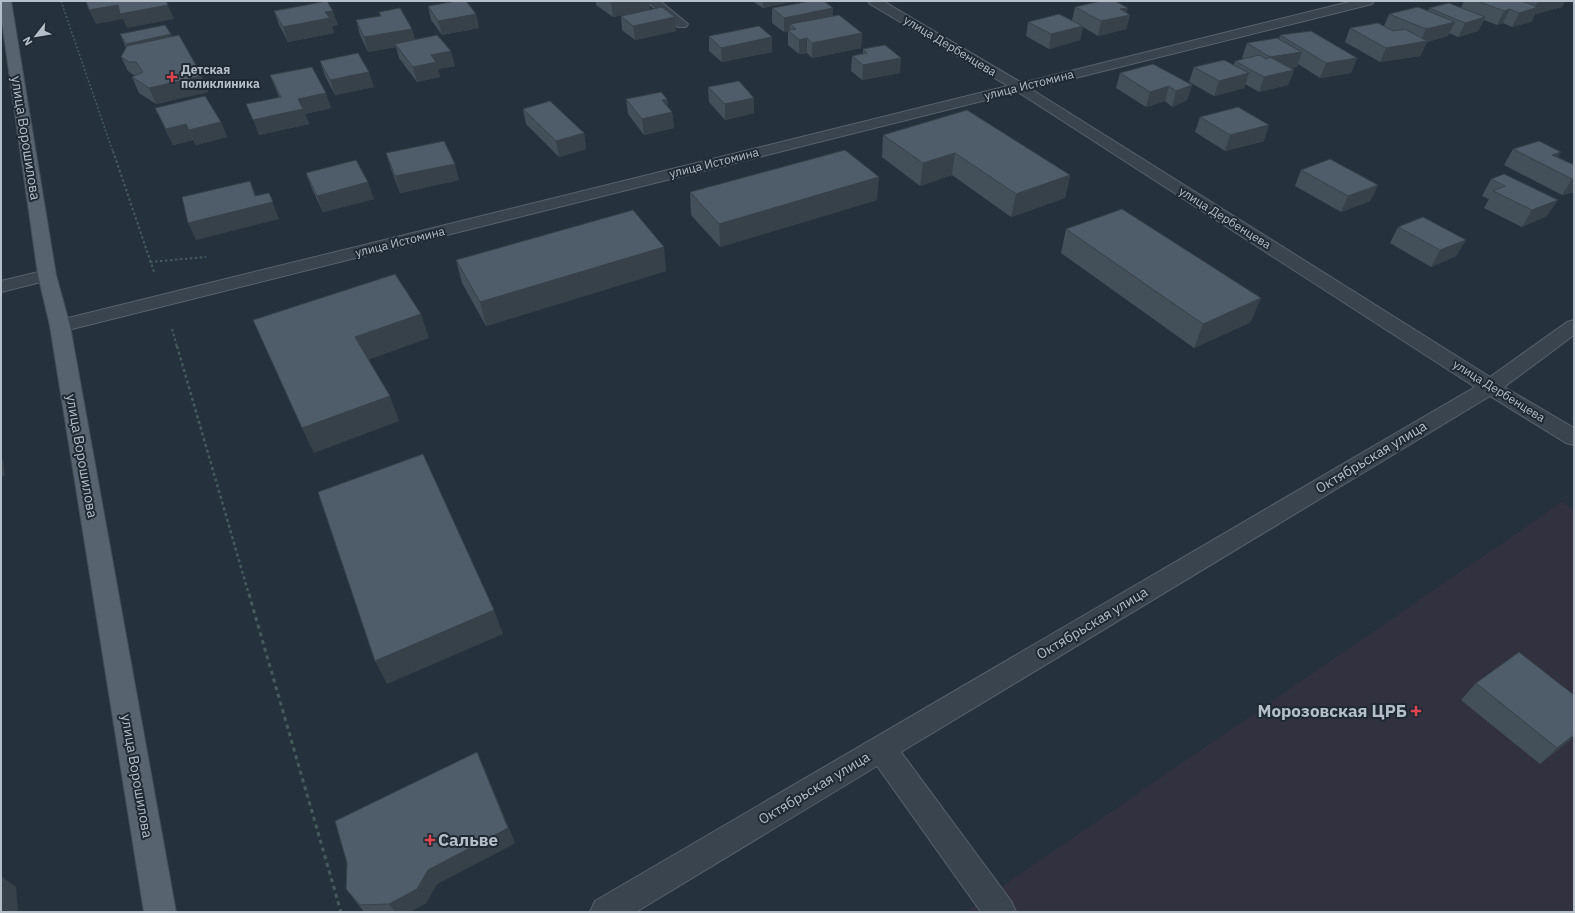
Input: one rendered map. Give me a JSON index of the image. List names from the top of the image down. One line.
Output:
{"streets":{"main road":["улица Ворошилова"],"street":["улица Дербенцева","улица Истомина","Октябрьская улица"]},"crossings":[["улица Дербенцева","улица Истомина"],["улица Дербенцева","Октябрьская улица"],["улица Истомина","улица Ворошилова"]],"places":{"health":["Детская поликлиника","Морозовская ЦРБ","Сальве"]},"north":"bottom left"}
